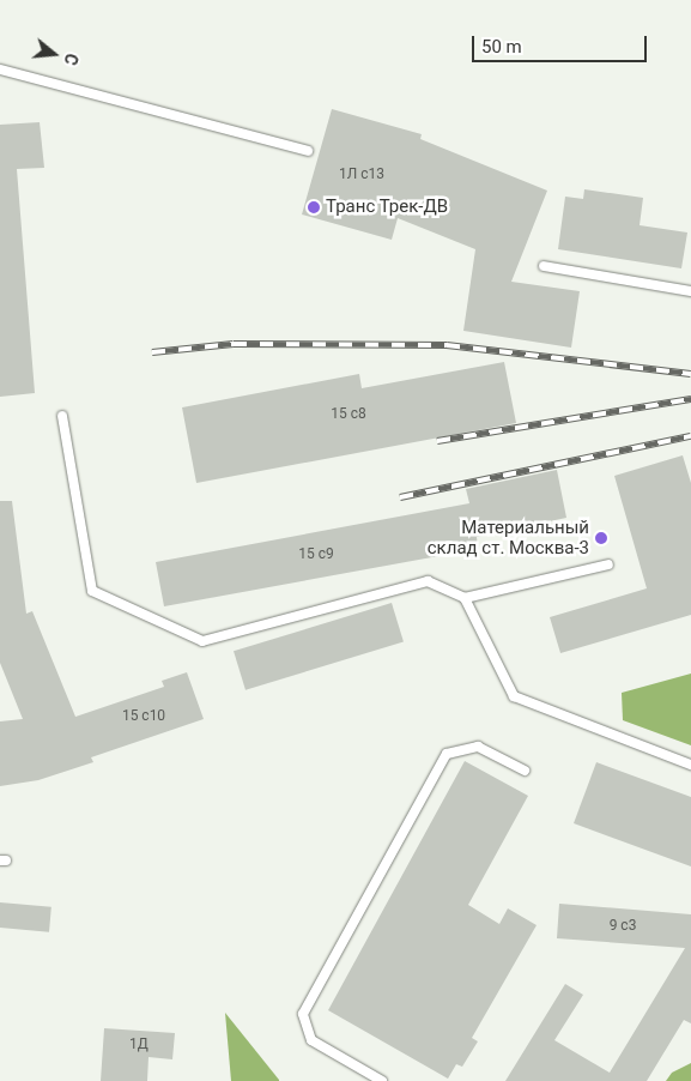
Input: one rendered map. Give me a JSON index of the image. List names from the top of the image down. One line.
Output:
{"places":["Транс Трек-ДВ","Материальный склад ст. Москва-3"],"house_numbers":["1Л с13","15 с8","15 с9","15 с10","9 с3","1Д"],"scale_bar":"50 m","north":"right"}
